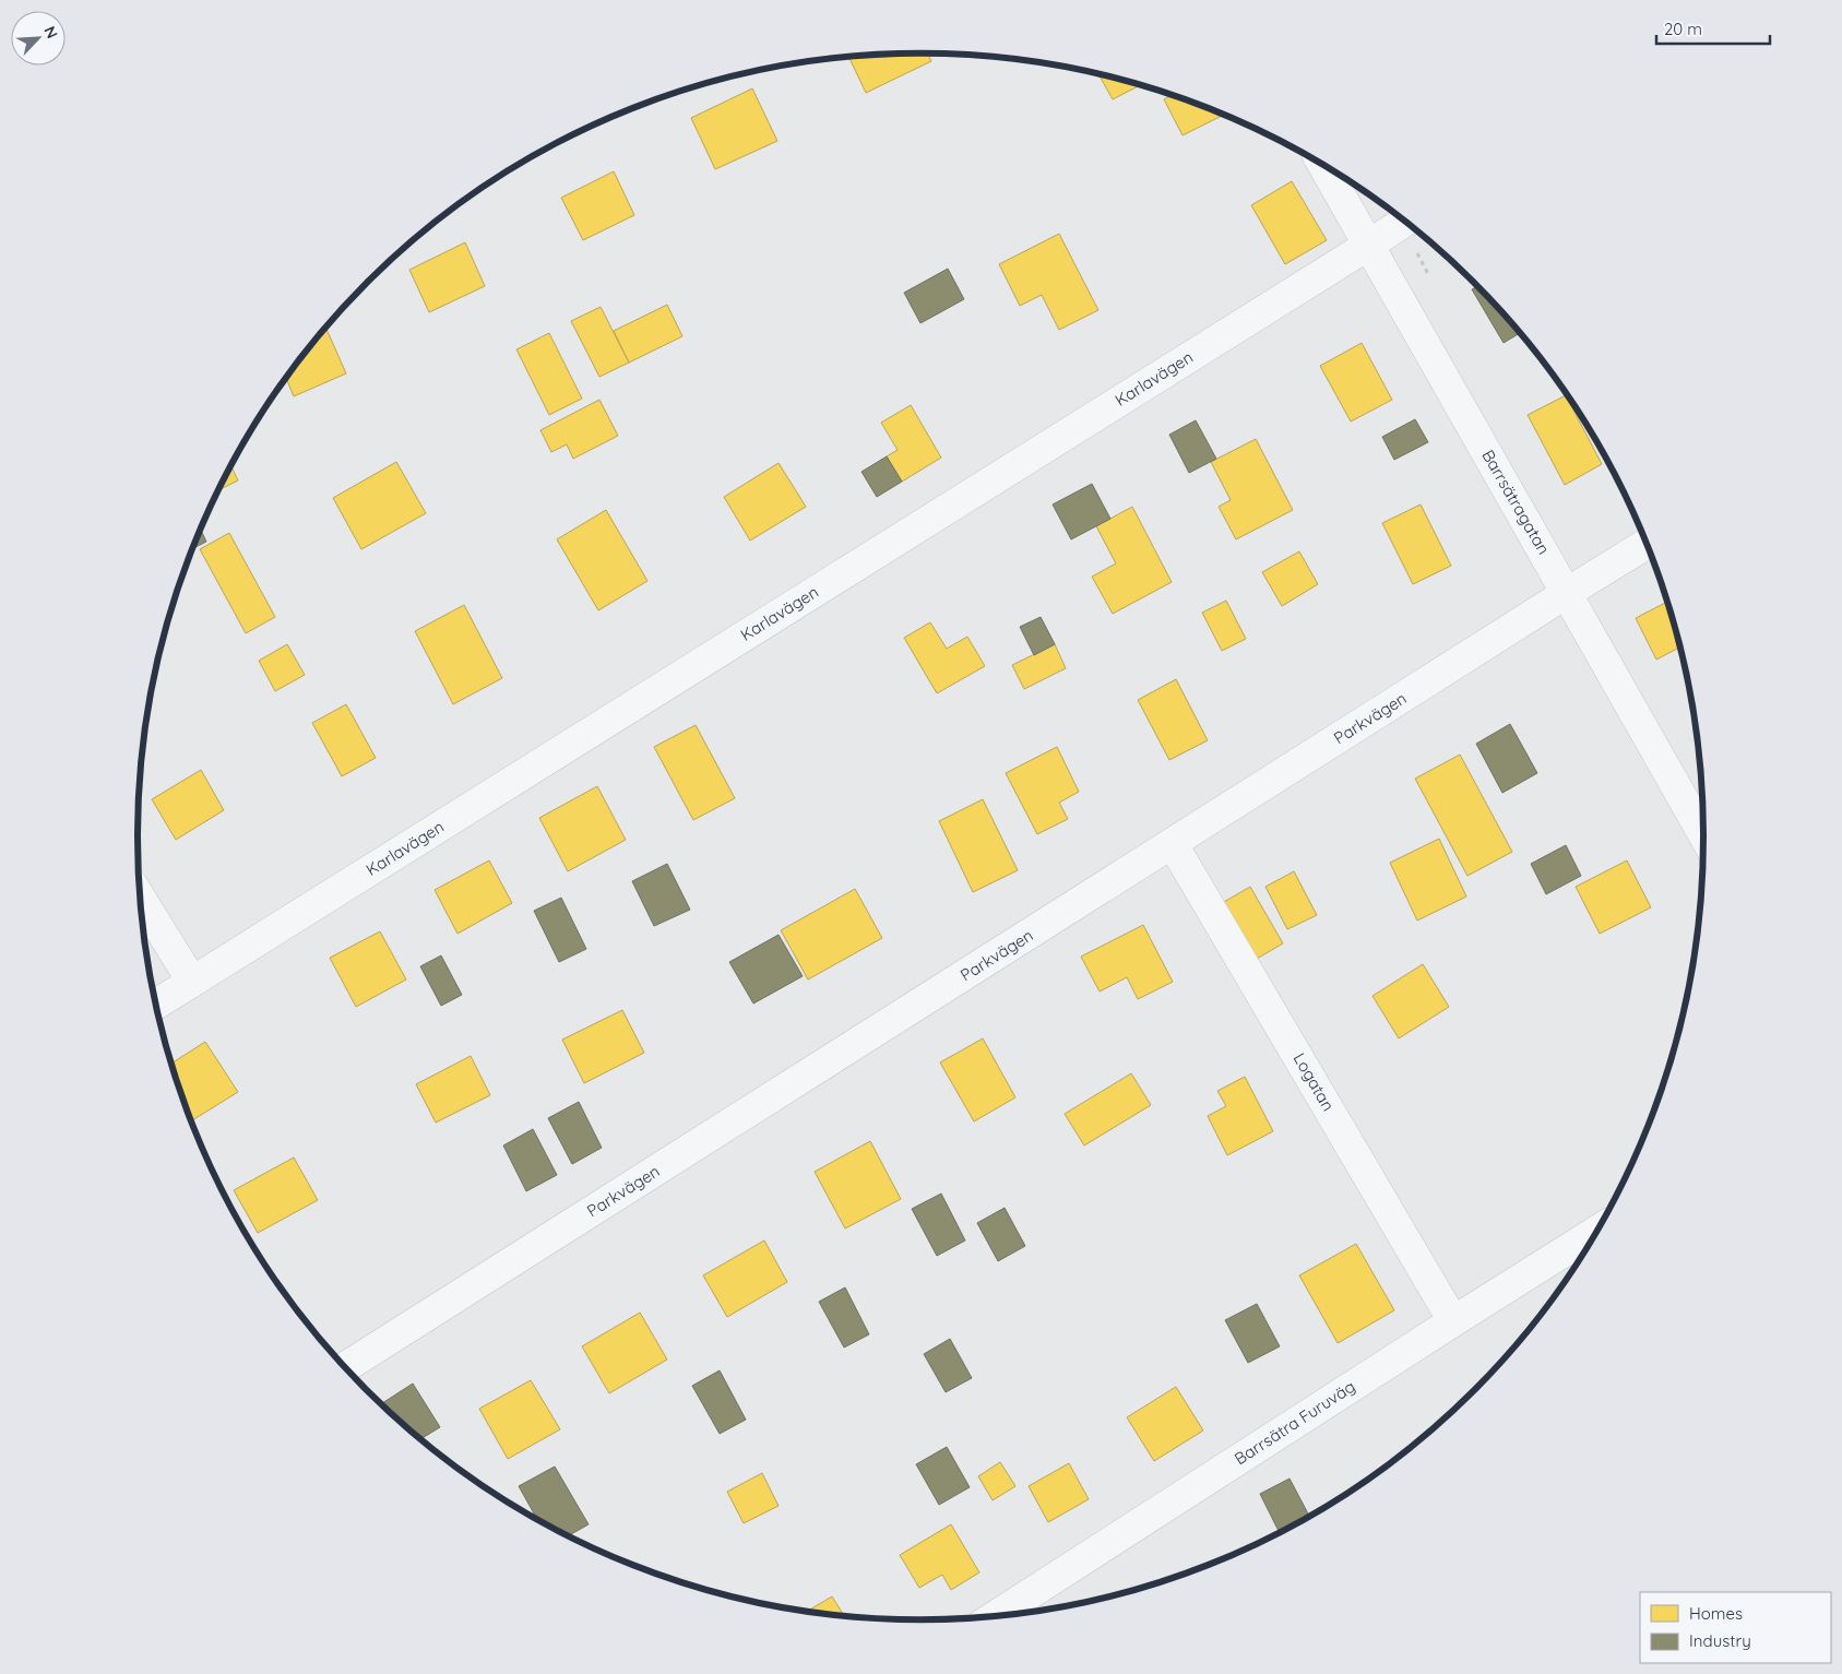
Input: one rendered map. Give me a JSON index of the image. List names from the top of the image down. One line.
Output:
{"streets":{"street":["Karlavägen","Barrsätragatan","Parkvägen","Logatan","Barrsätra Furuväg"]},"crossings":[["Karlavägen","Barrsätragatan"],["Barrsätragatan","Parkvägen"],["Parkvägen","Logatan"],["Logatan","Barrsätra Furuväg"]],"legend":["Homes","Industry"],"scale_bar":"20 m","north":"top right"}
